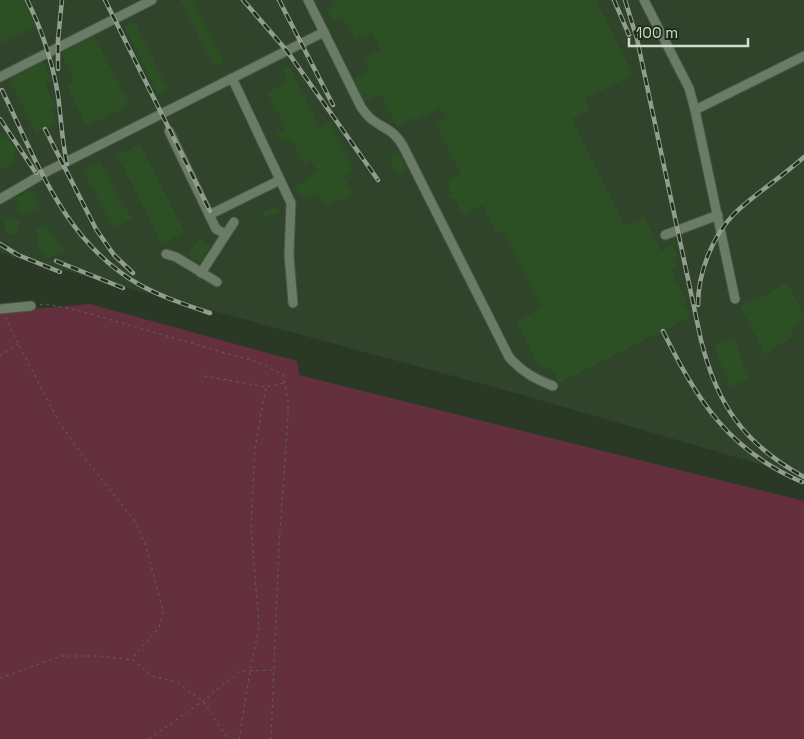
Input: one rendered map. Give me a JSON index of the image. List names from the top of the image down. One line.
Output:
{"scale_bar":"100 m"}
